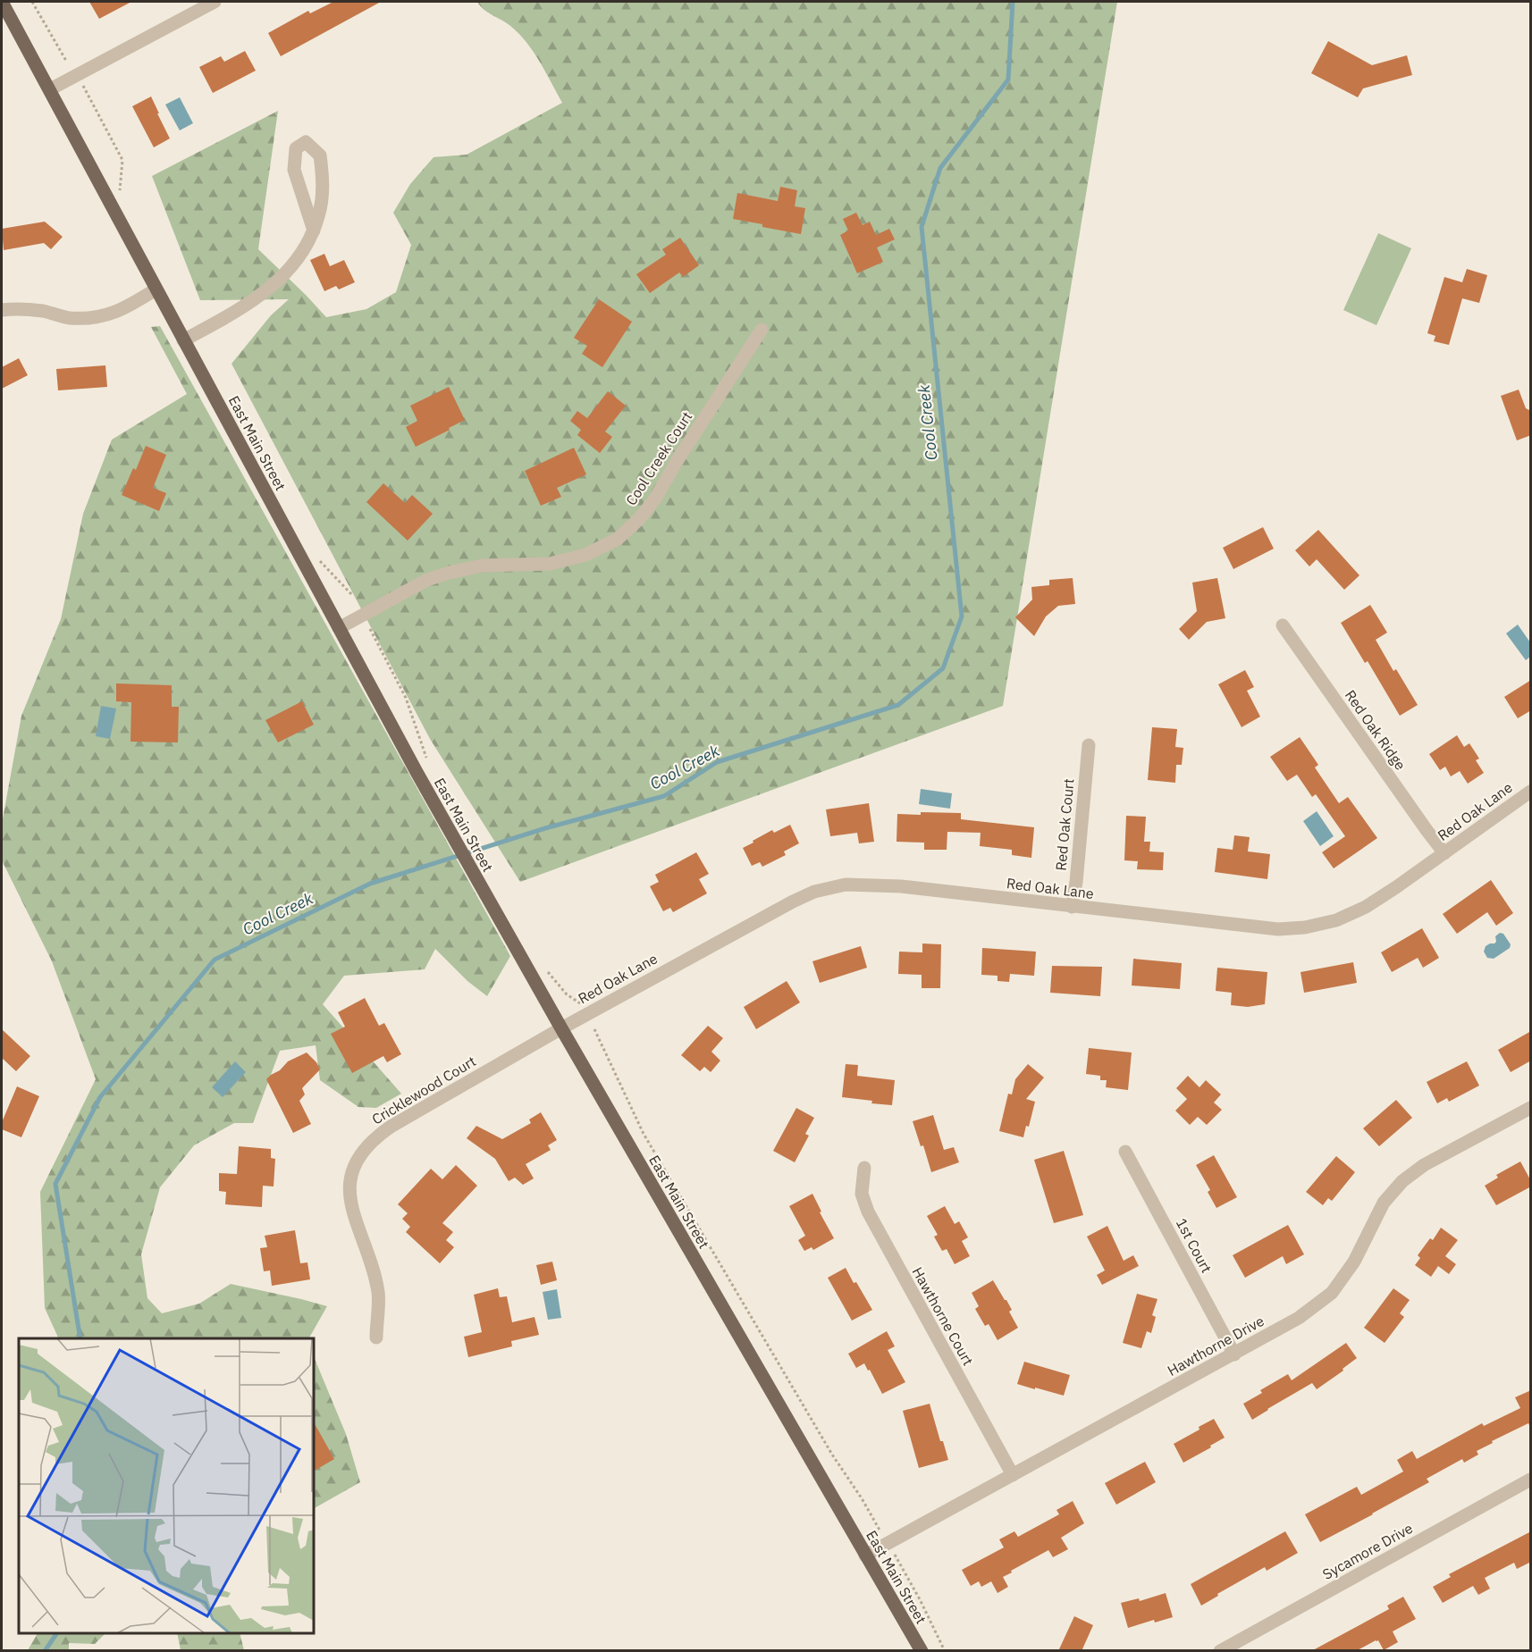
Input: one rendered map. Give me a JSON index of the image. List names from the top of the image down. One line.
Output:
{"streets":{"main road":["East Main Street"],"street":["Cool Creek Court","Red Oak Ridge","Red Oak Lane","Red Oak Court","Cricklewood Court","1st Court","Hawthorne Court","Hawthorne Drive","Sycamore Drive"]},"crossings":[["East Main Street","Cool Creek Court"],["East Main Street","Red Oak Lane"],["East Main Street","Cricklewood Court"],["East Main Street","Hawthorne Drive"],["Red Oak Ridge","Red Oak Lane"],["Red Oak Lane","Red Oak Court"],["Red Oak Lane","Cricklewood Court"],["1st Court","Hawthorne Drive"],["Hawthorne Court","Hawthorne Drive"]],"water":["Cool Creek"]}
